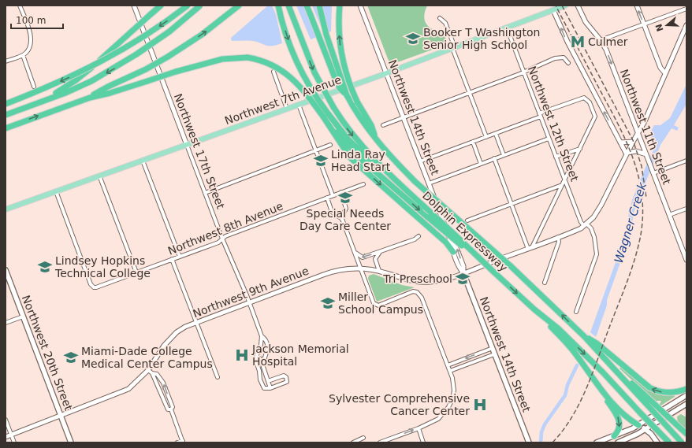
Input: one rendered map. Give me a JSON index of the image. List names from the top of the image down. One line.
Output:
{"streets":{"highway":["Dolphin Expressway"],"main road":["Northwest 7th Avenue","Northwest 14th Street","Northwest 20th Street"],"street":["Northwest 12th Street","Northwest 11th Street","Northwest 17th Street","Northwest 8th Avenue","Northwest 9th Avenue"]},"crossings":[["Northwest 7th Avenue","Northwest 14th Street"],["Northwest 7th Avenue","Northwest 12th Street"],["Northwest 7th Avenue","Northwest 17th Street"],["Northwest 7th Avenue","Northwest 8th Avenue"],["Northwest 14th Street","Northwest 9th Avenue"],["Northwest 12th Street","Northwest 9th Avenue"],["Northwest 17th Street","Northwest 8th Avenue"],["Northwest 17th Street","Northwest 9th Avenue"],["Northwest 9th Avenue","Northwest 20th Street"]],"water":["Wagner Creek"],"places":{"school or university":["Booker T Washington Senior High School","Linda Ray Head Start","Special Needs Day Care Center","Lindsey Hopkins Technical College","Tri Preschool","Miller School Campus","Miami-Dade College Medical Center Campus"],"metro station":["Culmer"],"hospital":["Jackson Memorial Hospital","Sylvester Comprehensive Cancer Center"]},"scale_bar":"100 m","north":"left"}
